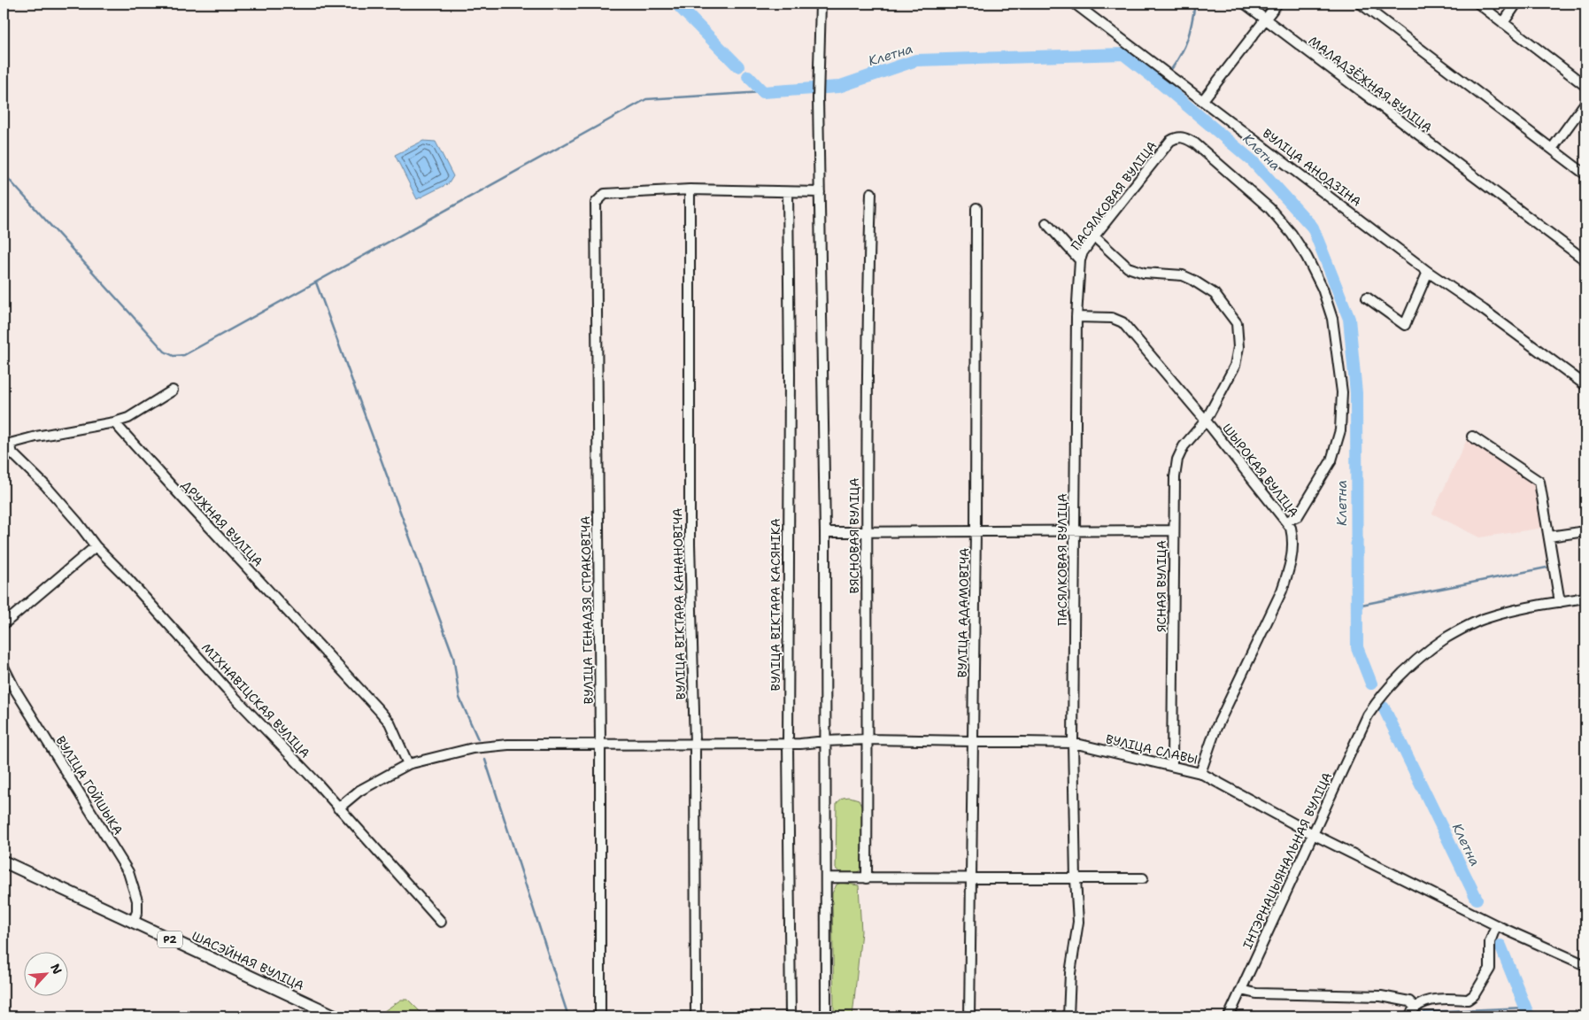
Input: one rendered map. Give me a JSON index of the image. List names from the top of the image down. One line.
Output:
{"streets":{"main road":["Р2","ШАСЭЙНАЯ ВУЛІЦА"],"street":["МАЛАДЗЁЖНАЯ ВУЛІЦА","ВУЛІЦА АНОДЗІНА","ПАСЯЛКОВАЯ ВУЛІЦА","ШЫРОКАЯ ВУЛІЦА","ДРУЖНАЯ ВУЛІЦА","ВЯСНОВАЯ ВУЛІЦА","ЯСНАЯ ВУЛІЦА","ВУЛІЦА ВІКТАРА КАНАНОВІЧА","ВУЛІЦА ВІКТАРА КАСЯНІКА","ВУЛІЦА ГЕНАДЗЯ СТРАКОВІЧА","ВУЛІЦА АДАМОВІЧА","МІХНАВІЦСКАЯ ВУЛІЦА","ВУЛІЦА СЛАВЫ","ВУЛІЦА ГОЙШЫКА","ІНТЭРНАЦЫЯНАЛЬНАЯ ВУЛІЦА"]},"crossings":[["ПАСЯЛКОВАЯ ВУЛІЦА","ШЫРОКАЯ ВУЛІЦА"],["ПАСЯЛКОВАЯ ВУЛІЦА","ВУЛІЦА СЛАВЫ"],["ШЫРОКАЯ ВУЛІЦА","ЯСНАЯ ВУЛІЦА"],["ШЫРОКАЯ ВУЛІЦА","ВУЛІЦА СЛАВЫ"],["ДРУЖНАЯ ВУЛІЦА","ВУЛІЦА СЛАВЫ"],["ВЯСНОВАЯ ВУЛІЦА","ВУЛІЦА СЛАВЫ"],["ЯСНАЯ ВУЛІЦА","ВУЛІЦА СЛАВЫ"],["ВУЛІЦА ВІКТАРА КАНАНОВІЧА","ВУЛІЦА ГЕНАДЗЯ СТРАКОВІЧА"],["ВУЛІЦА ВІКТАРА КАНАНОВІЧА","ВУЛІЦА СЛАВЫ"],["ВУЛІЦА ВІКТАРА КАСЯНІКА","ВУЛІЦА СЛАВЫ"],["ВУЛІЦА ГЕНАДЗЯ СТРАКОВІЧА","ВУЛІЦА СЛАВЫ"],["ВУЛІЦА АДАМОВІЧА","ВУЛІЦА СЛАВЫ"],["ВУЛІЦА СЛАВЫ","ІНТЭРНАЦЫЯНАЛЬНАЯ ВУЛІЦА"],["ВУЛІЦА ГОЙШЫКА","ШАСЭЙНАЯ ВУЛІЦА"]],"water":["Клетна"],"north":"top right"}
